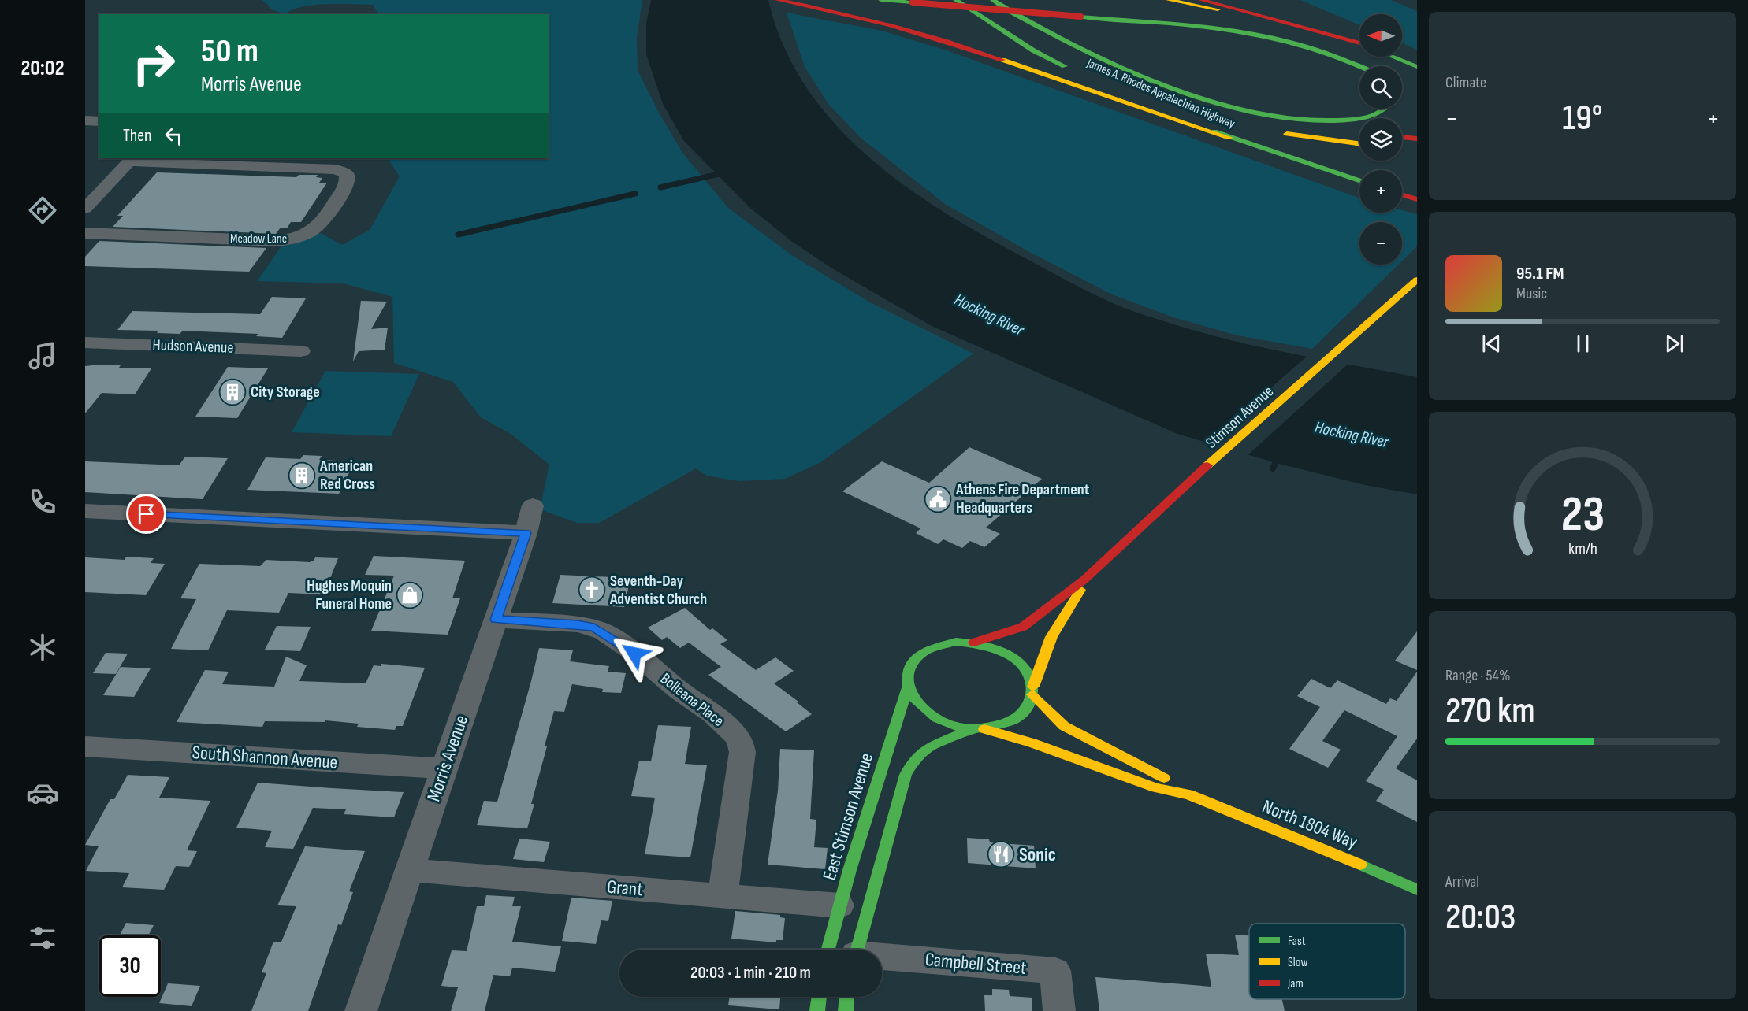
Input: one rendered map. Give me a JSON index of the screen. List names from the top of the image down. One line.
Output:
{"streets":{"main road":["James A. Rhodes Appalachian Highway","Stimson Avenue","East Stimson Avenue","North 1804 Way"],"street":["Meadow Lane","Hudson Avenue","Bolleana Place","South Shannon Avenue","Morris Avenue","Grant","Campbell Street"]},"crossings":[["Stimson Avenue","East Stimson Avenue"],["Stimson Avenue","North 1804 Way"],["Bolleana Place","Morris Avenue"],["Bolleana Place","Grant"],["South Shannon Avenue","Morris Avenue"],["Morris Avenue","Grant"],["East Stimson Avenue","North 1804 Way"],["East Stimson Avenue","Grant"]],"water":["Hocking River"],"places":{"building":["City Storage","American Red Cross"],"public building":["Athens Fire Department Headquarters"],"church":["Seventh-Day Adventist Church"],"shop":["Hughes Moquin Funeral Home"],"restaurant":["Sonic"]},"legend":["Fast","Slow","Jam"],"north":"left","page":{"tabs":"20:02","tile":["Climate",["Range · 54%","270 km"],["Arrival","20:03"]],"map_buttons":["+","−"],"turn":["50 m","Morris Avenue"],"heat":["−","19°","+"],"then":"Then","song":["95.1 FM","Music"],"limit":"30","trip":"20:03 · 1 min · 210 m","gauge":["23","km/h"]}}
